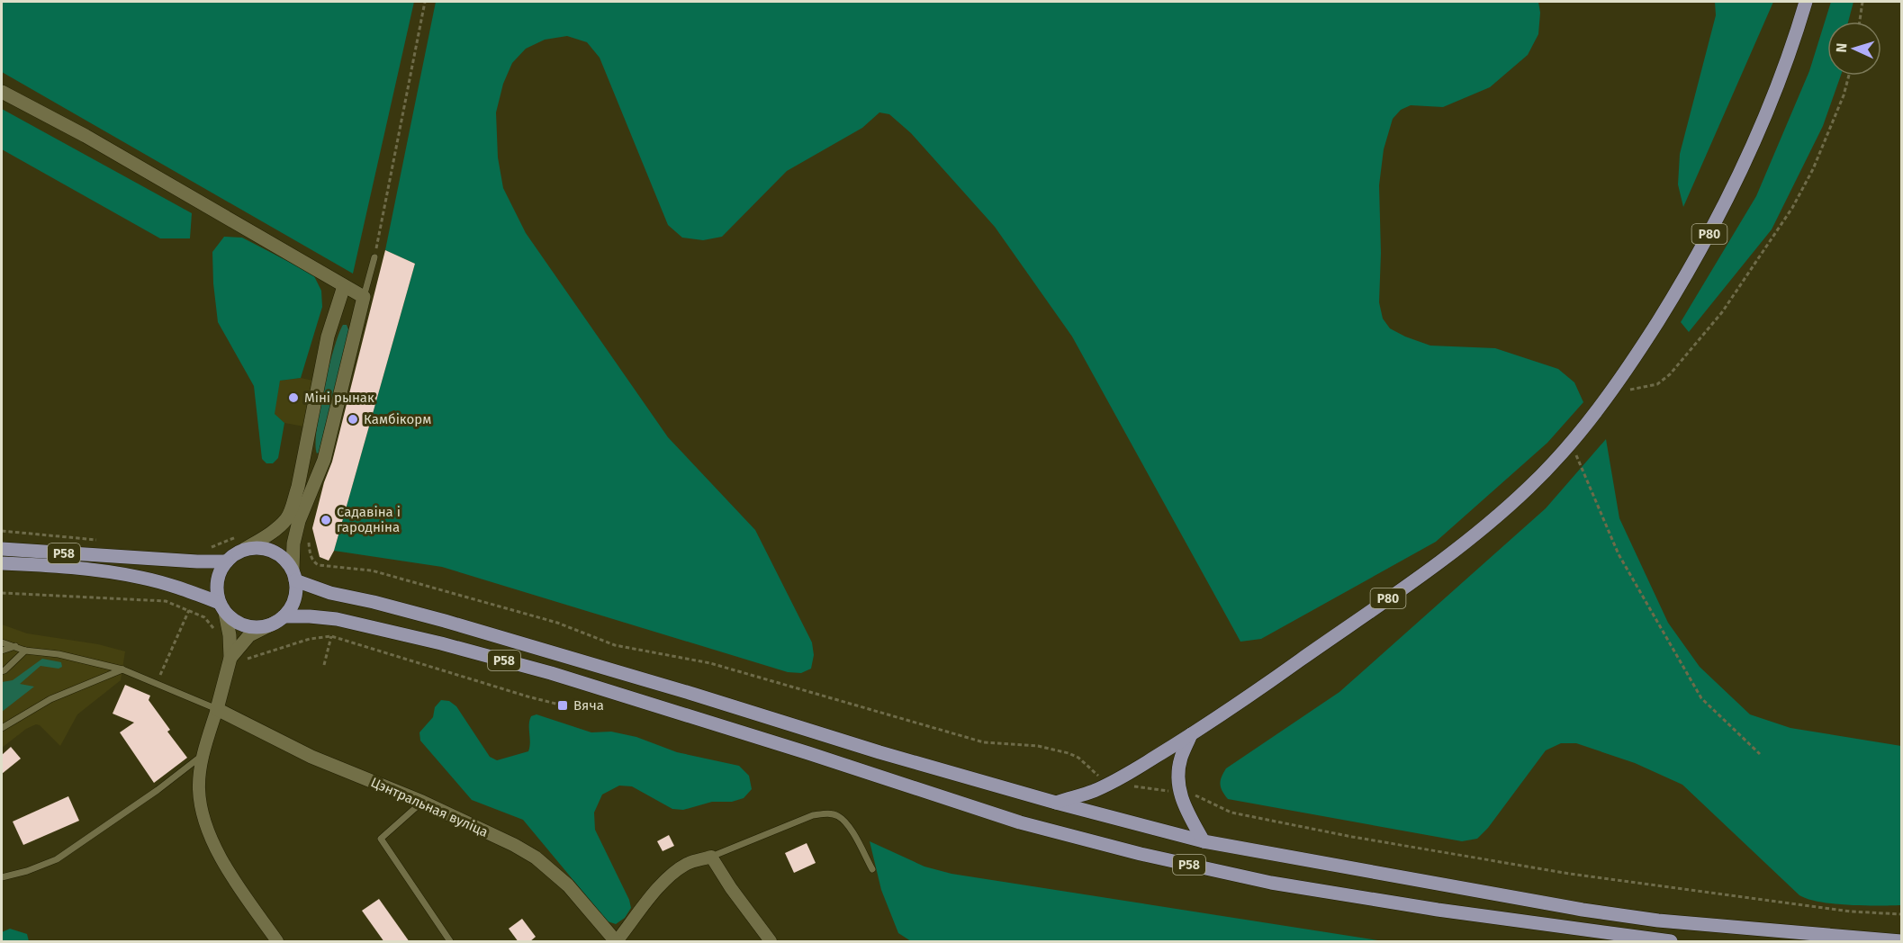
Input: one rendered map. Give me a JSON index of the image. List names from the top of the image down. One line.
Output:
{"streets":{"main road":["Р80","Р58"],"street":["Цэнтральная вуліца"]},"crossings":[["Р80","Р58"]],"places":{"other":["Міні рынак","Камбікорм","Садавіна і гародніна"],"transit":["Вяча"]},"north":"left"}
